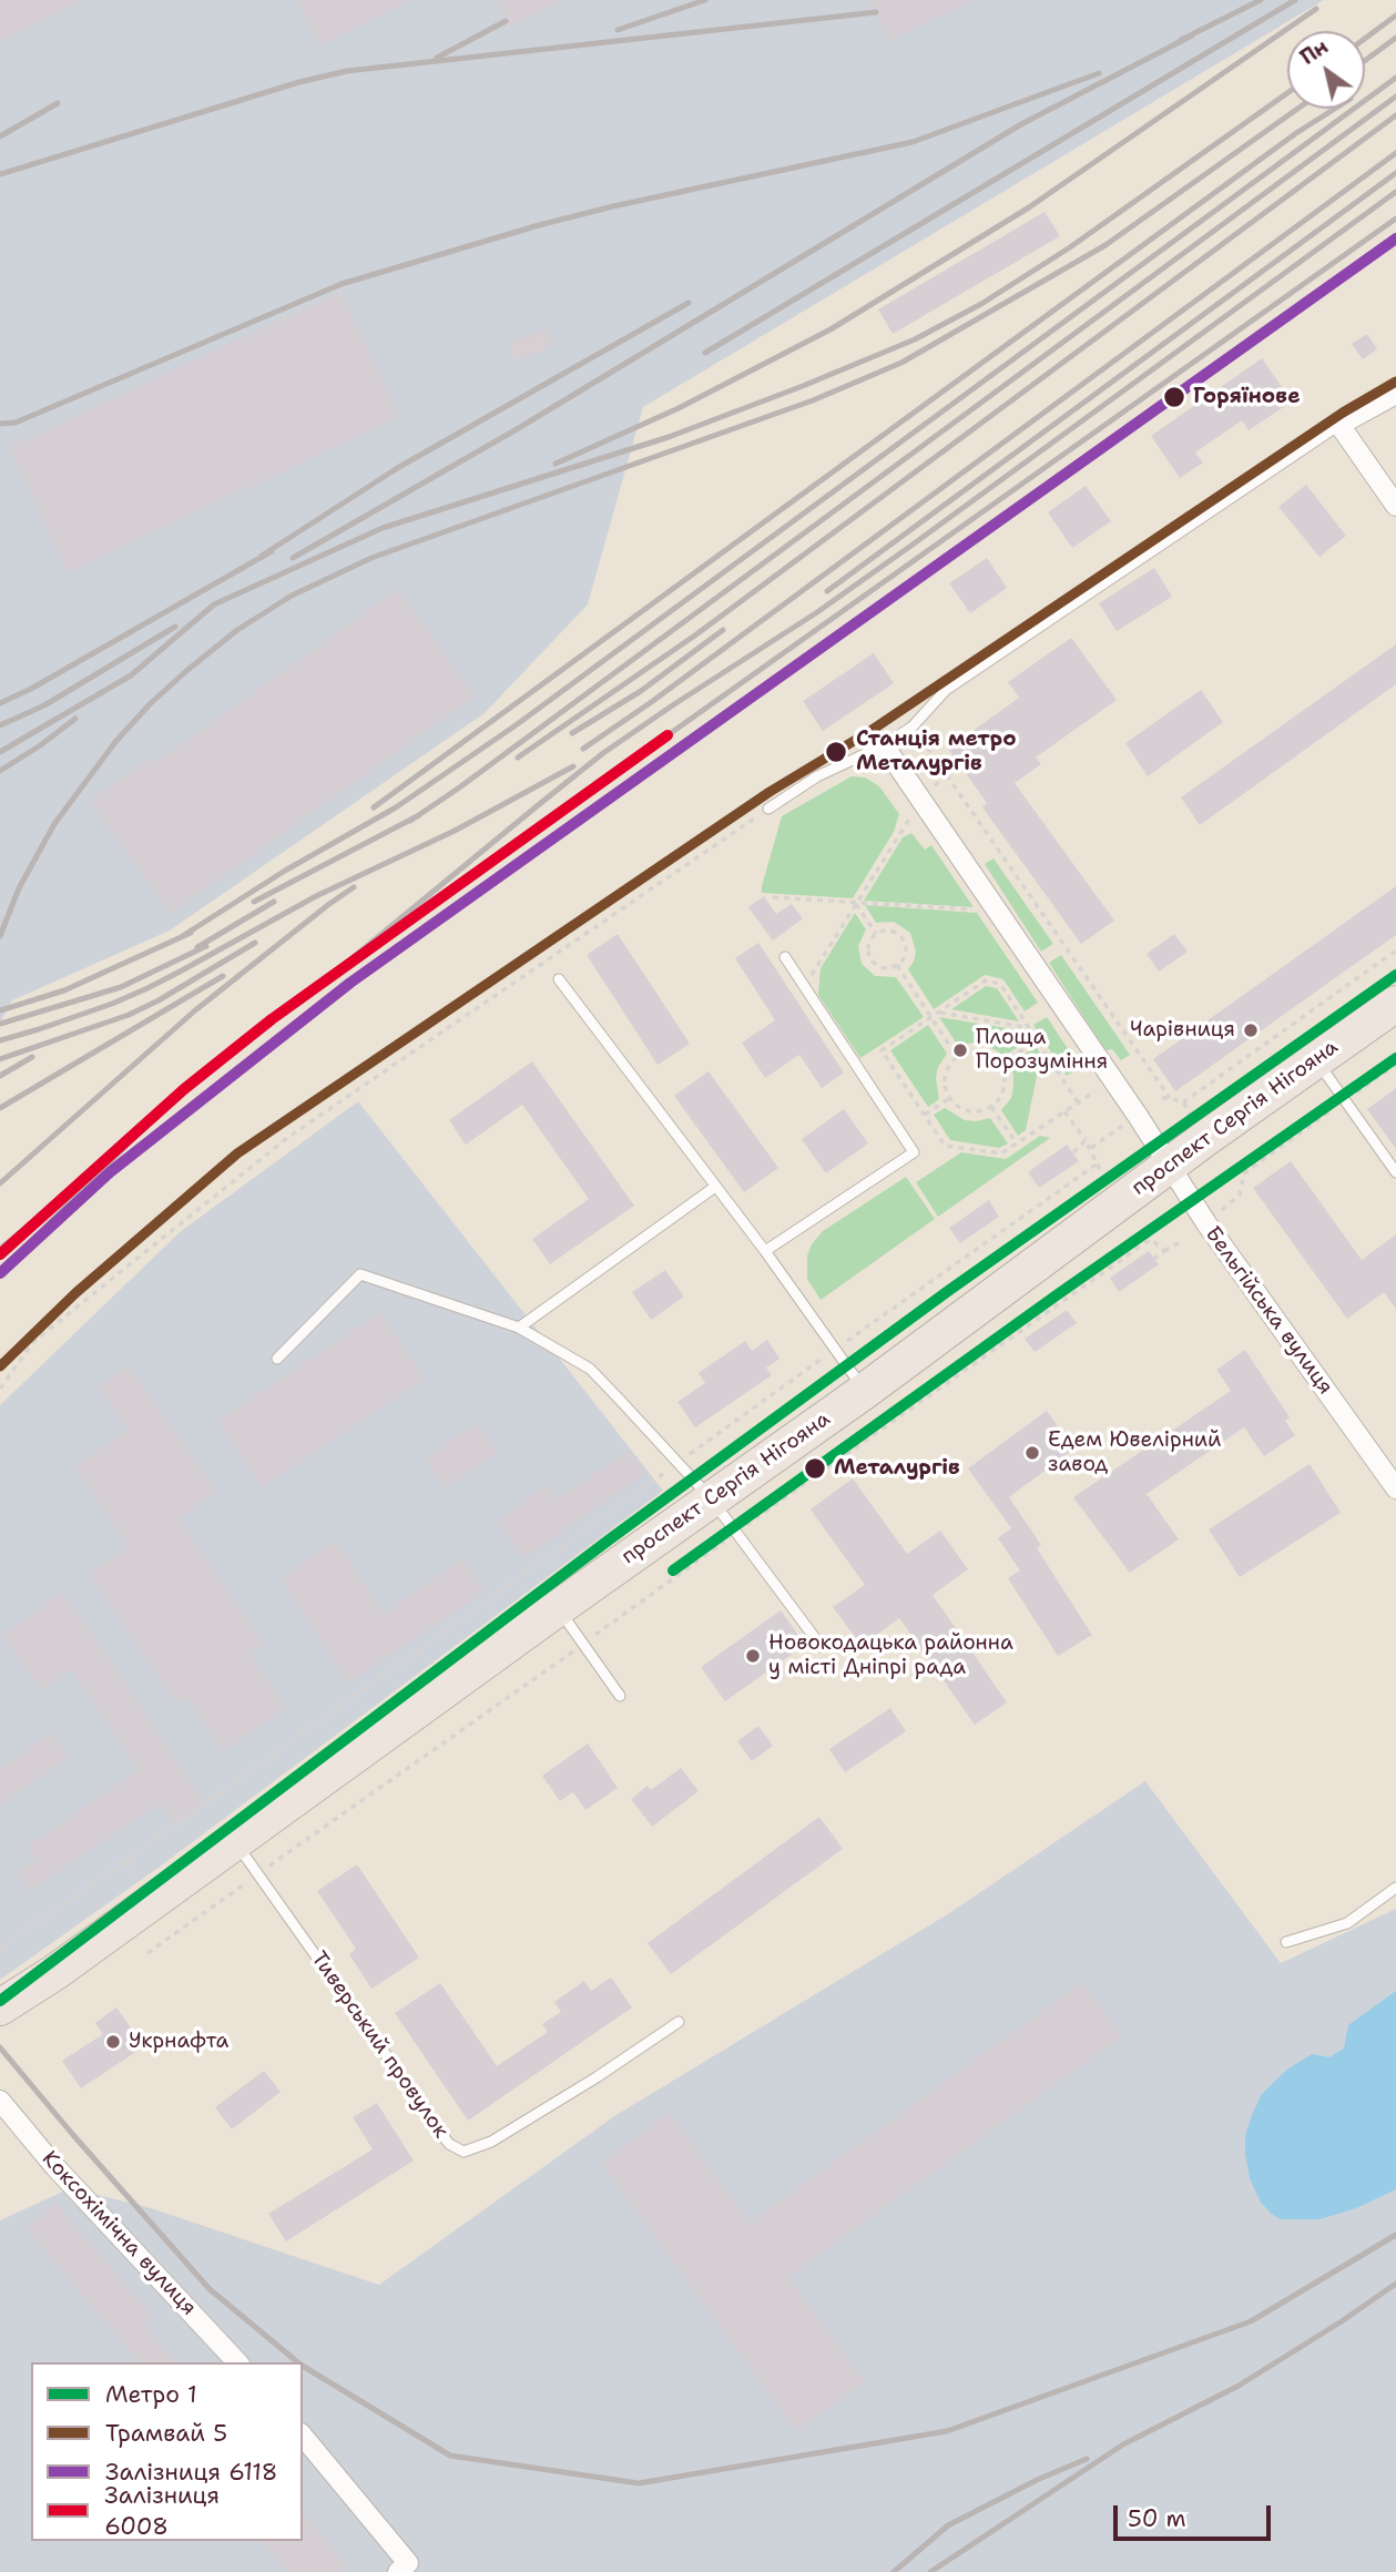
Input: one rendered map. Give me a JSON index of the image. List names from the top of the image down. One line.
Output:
{"streets":{"highway":["проспект Сергія Нігояна"],"street":["Бельгійська вулиця","Коксохімічна вулиця"],"lane":["Тиверський провулок"]},"crossings":[["проспект Сергія Нігояна","Бельгійська вулиця"],["проспект Сергія Нігояна","Тиверський провулок"]],"places":["Горяїнове","Станція метро Металургів","Чарівниця","Площа Порозуміння","Едем Ювелірний завод","Металургів","Новокодацька районна у місті Дніпрі рада","Укрнафта"],"lines":["rail line 6118","tram line 5","rail line 6008","metro line 1"],"legend":["Метро 1","Трамвай 5","Залізниця 6118","Залізниця 6008"],"scale_bar":"50 m","north":"top left"}
